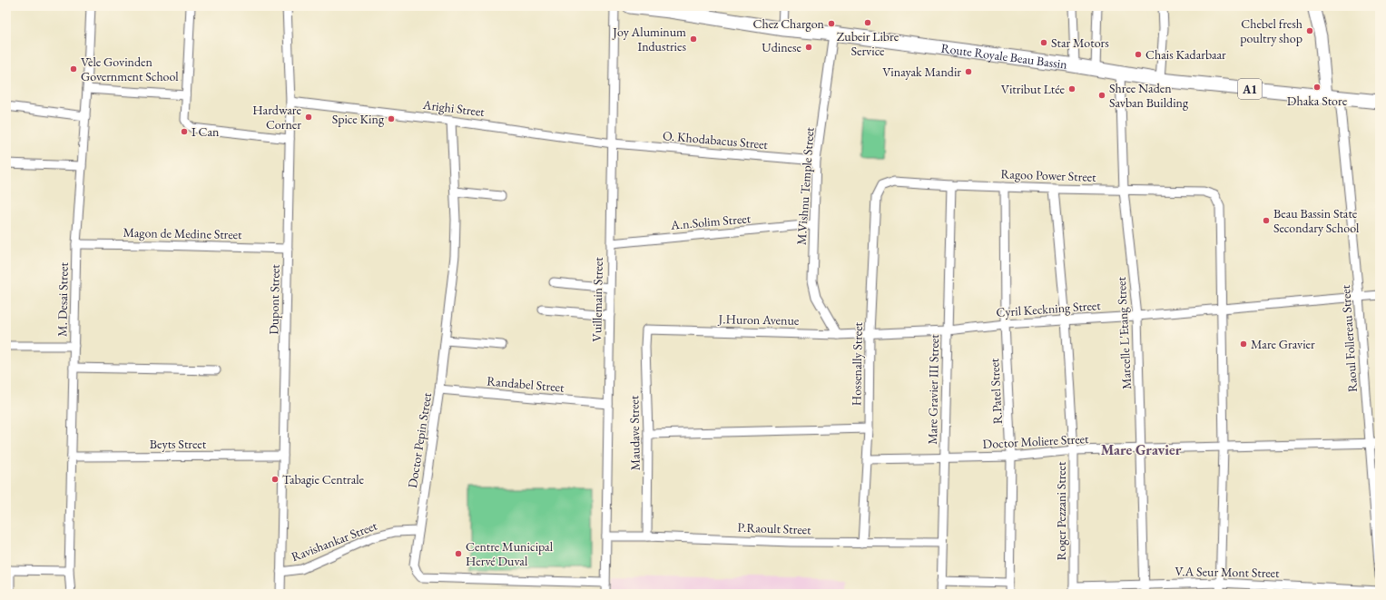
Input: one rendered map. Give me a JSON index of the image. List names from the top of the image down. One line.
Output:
{"streets":{"main road":["Route Royale Beau Bassin","A1"],"street":["Arighi Street","O. Khodabacus Street","Ragoo Power Street","M.Vishnu Temple Street","A.n.Solim Street","Magon de Medine Street","M. Desai Street","Dupont Street","Vuillemain Street","Cyril Keckning Street","J.Huron Avenue","Marcelle L'Etang Street","Raoul Follereau Street","Hossenally Street","Randabel Street","Mare Gravier III Street","R.Patel Street","Maudave Street","Doctor Pepin Street","Doctor Moliere Street","Beyts Street","Roger Pezzani Street","P.Raoult Street","Ravishankar Street","V.A Seur Mont Street"]},"crossings":[["Route Royale Beau Bassin","M.Vishnu Temple Street"],["Route Royale Beau Bassin","Marcelle L'Etang Street"],["Route Royale Beau Bassin","Raoul Follereau Street"],["Arighi Street","O. Khodabacus Street"],["Arighi Street","Dupont Street"],["Arighi Street","Vuillemain Street"],["Arighi Street","Doctor Pepin Street"],["O. Khodabacus Street","M.Vishnu Temple Street"],["O. Khodabacus Street","Vuillemain Street"],["Ragoo Power Street","Cyril Keckning Street"],["Ragoo Power Street","Marcelle L'Etang Street"],["Ragoo Power Street","Hossenally Street"],["Ragoo Power Street","Mare Gravier III Street"],["Ragoo Power Street","R.Patel Street"],["Ragoo Power Street","Roger Pezzani Street"],["M.Vishnu Temple Street","A.n.Solim Street"],["M.Vishnu Temple Street","J.Huron Avenue"],["A.n.Solim Street","Vuillemain Street"],["Magon de Medine Street","M. Desai Street"],["Magon de Medine Street","Dupont Street"],["M. Desai Street","Beyts Street"],["Dupont Street","Beyts Street"],["Dupont Street","Ravishankar Street"],["Vuillemain Street","Randabel Street"],["Vuillemain Street","Doctor Pepin Street"],["Vuillemain Street","P.Raoult Street"],["Cyril Keckning Street","J.Huron Avenue"],["Cyril Keckning Street","Marcelle L'Etang Street"],["Cyril Keckning Street","Raoul Follereau Street"],["Cyril Keckning Street","Hossenally Street"],["Cyril Keckning Street","Mare Gravier III Street"],["Cyril Keckning Street","R.Patel Street"],["Cyril Keckning Street","Roger Pezzani Street"],["J.Huron Avenue","Hossenally Street"],["J.Huron Avenue","Maudave Street"],["Marcelle L'Etang Street","Doctor Moliere Street"],["Marcelle L'Etang Street","V.A Seur Mont Street"],["Raoul Follereau Street","Doctor Moliere Street"],["Hossenally Street","Doctor Moliere Street"],["Hossenally Street","P.Raoult Street"],["Randabel Street","Doctor Pepin Street"],["Mare Gravier III Street","Doctor Moliere Street"],["Mare Gravier III Street","P.Raoult Street"],["R.Patel Street","Doctor Moliere Street"],["Maudave Street","P.Raoult Street"],["Doctor Pepin Street","Ravishankar Street"],["Doctor Moliere Street","Roger Pezzani Street"],["Roger Pezzani Street","V.A Seur Mont Street"]],"districts":["Mare Gravier"],"places":["Zubeir Libre Service","Chez Chargon","Chebel fresh poultry shop","Joy Aluminum Industries","Star Motors","Udinese","Chais Kadarbaar","Vèle Govinden Government School","Vinayak Mandir","Dhaka Store","Vitribut Ltée","Shree Naden Savban Building","Hardware Corner","Spice King","I Can","Beau Bassin State Secondary School","Mare Gravier","Tabagie Centrale","Centre Municipal Hervé Duval"]}
